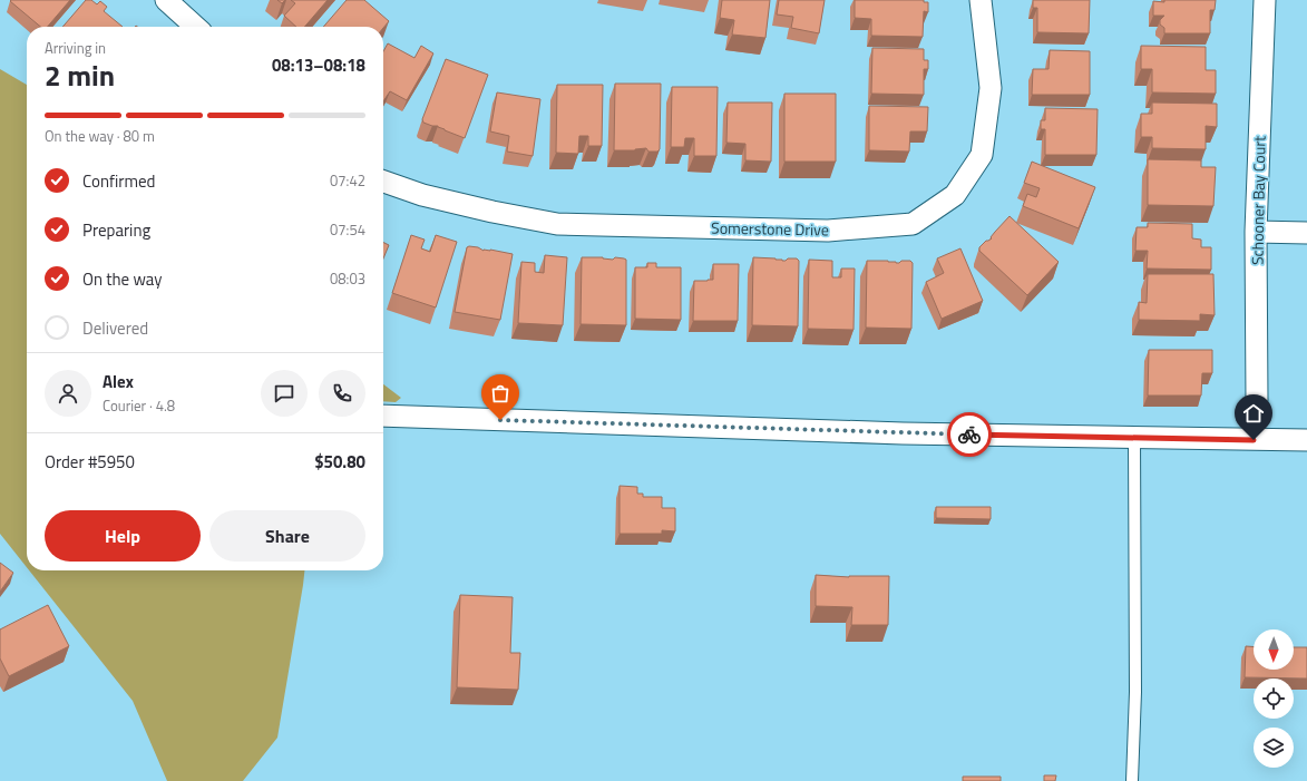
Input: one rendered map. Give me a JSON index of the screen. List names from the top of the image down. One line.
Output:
{"streets":{"street":["Schooner Bay Court","Somerstone Drive"]},"north":"bottom","page":{"heading":["2 min","Arriving in","08:13–08:18"],"panel":["Alex","Courier · 4.8","Order #5950","$50.80"],"bar":"On the way · 80 m","list":[["Confirmed","07:42"],["Preparing","07:54"],["On the way","08:03"],"Delivered"],"buttons":["Help","Share"]}}
